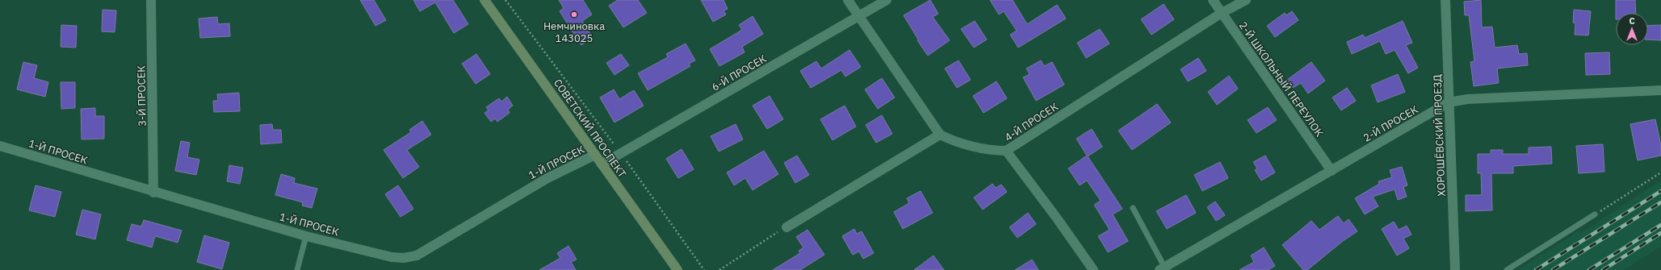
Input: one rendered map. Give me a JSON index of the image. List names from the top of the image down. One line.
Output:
{"streets":{"street":["6-Й ПРОСЕК","2-Й ШКОЛЬНЫЙ ПЕРЕУЛОК","3-Й ПРОСЕК","4-Й ПРОСЕК","2-Й ПРОСЕК","СОВЕТСКИЙ ПРОСПЕКТ","ХОРОШЁВСКИЙ ПРОЕЗД","1-Й ПРОСЕК"]},"crossings":[["6-Й ПРОСЕК","СОВЕТСКИЙ ПРОСПЕКТ"],["2-Й ШКОЛЬНЫЙ ПЕРЕУЛОК","4-Й ПРОСЕК"],["2-Й ШКОЛЬНЫЙ ПЕРЕУЛОК","2-Й ПРОСЕК"],["3-Й ПРОСЕК","1-Й ПРОСЕК"],["2-Й ПРОСЕК","ХОРОШЁВСКИЙ ПРОЕЗД"],["СОВЕТСКИЙ ПРОСПЕКТ","1-Й ПРОСЕК"]],"places":["Немчиновка 143025"],"north":"top"}
